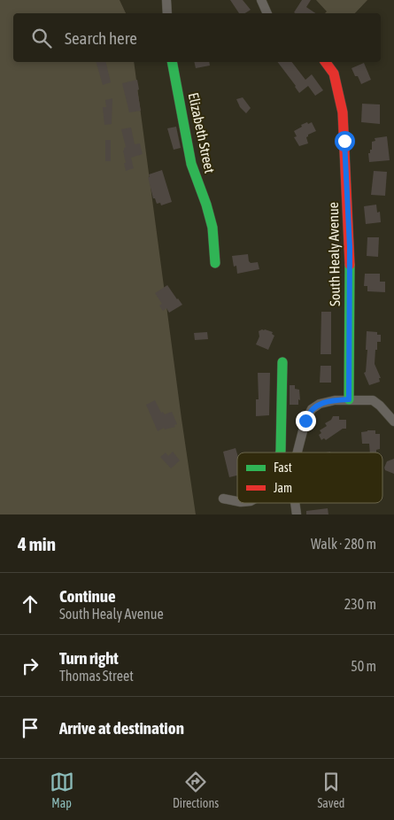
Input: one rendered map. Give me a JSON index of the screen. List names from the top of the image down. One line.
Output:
{"streets":{"street":["Elizabeth Street","South Healy Avenue"]},"legend":["Fast","Jam"],"page":{"search":"Search here","heading":["4 min","Walk · 280 m"],"list":[["Continue","South Healy Avenue","230 m"],["Turn right","Thomas Street","50 m"],"Arrive at destination"],"nav":["Map","Directions","Saved"]}}
